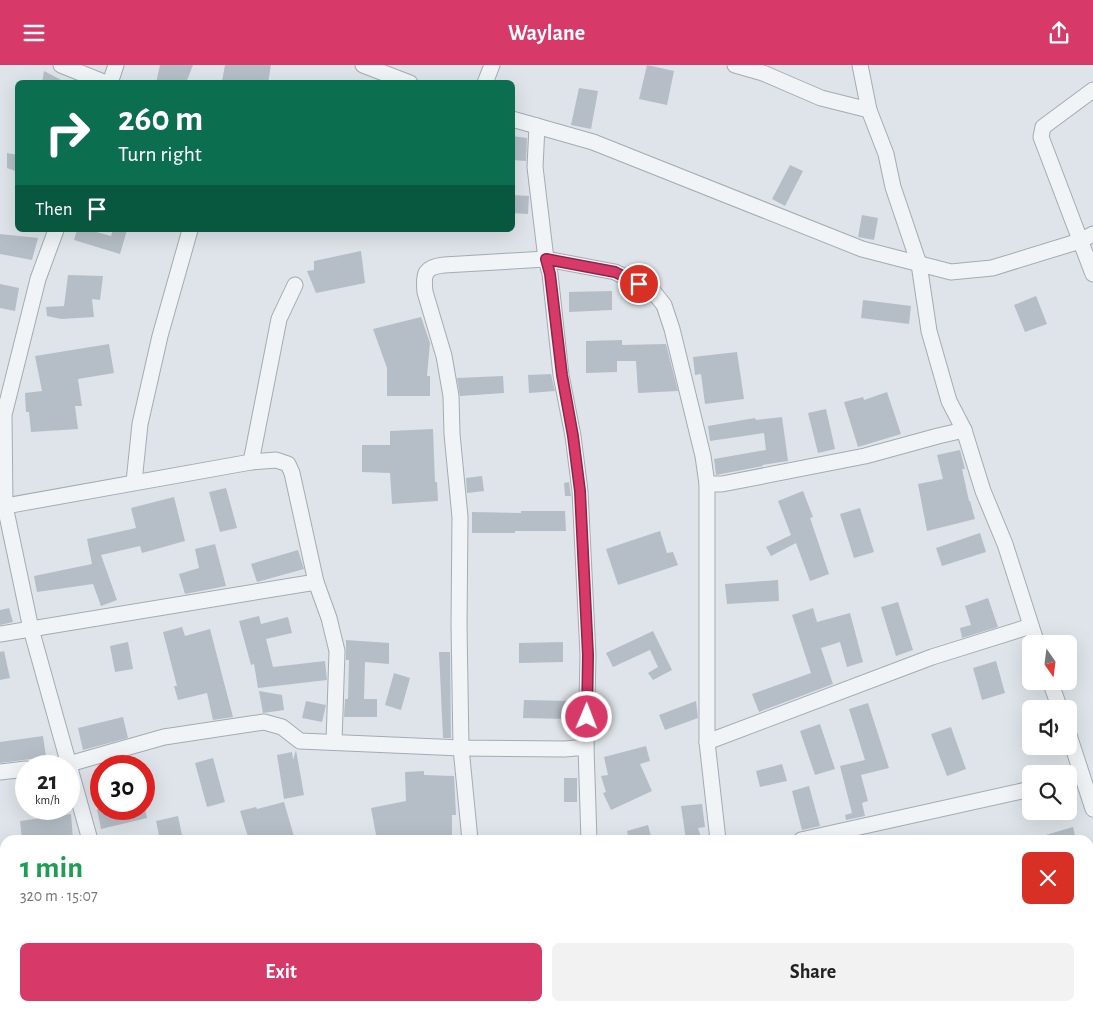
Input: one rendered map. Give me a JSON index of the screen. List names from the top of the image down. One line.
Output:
{"north":"bottom","page":{"header":"Waylane","turn":["260 m","Turn right"],"then":"Then","speed":"21 km/h","limit":"30","heading":["1 min","320 m · 15:07"],"buttons":["Exit","Share"]}}
